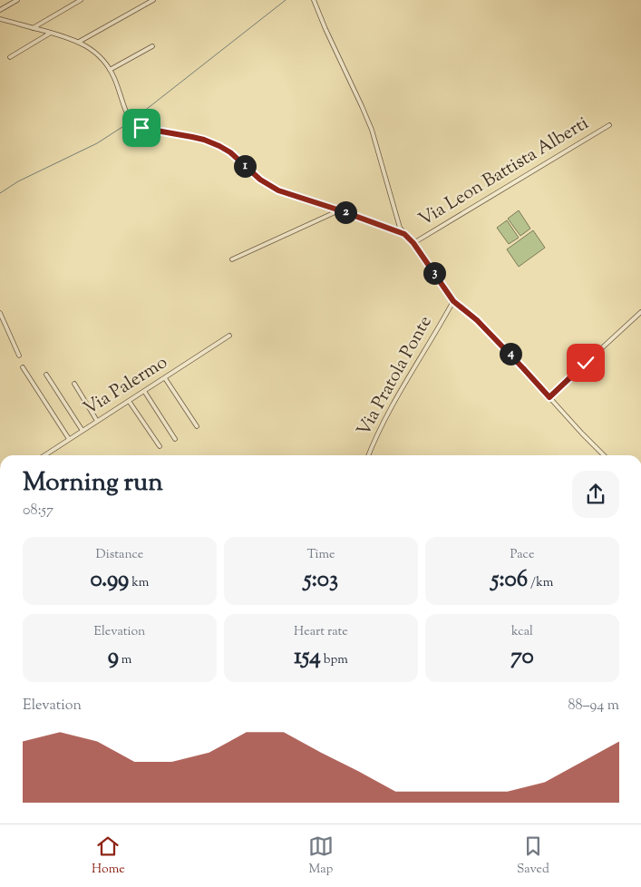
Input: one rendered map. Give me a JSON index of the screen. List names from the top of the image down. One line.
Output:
{"streets":{"street":["Via Leon Battista Alberti","Via Pratola Ponte","Via Palermo"]},"page":{"pins":["1","2","3","4"],"heading":["Morning run","08:57"],"stats":[["Distance","0.99 km"],["Time","5:03"],["Pace","5:06 /km"],["Elevation","9 m"],["Heart rate","154 bpm"],["kcal","70"]],"chart":["Elevation","88–94 m"],"tabs":["Home","Map","Saved"]}}
